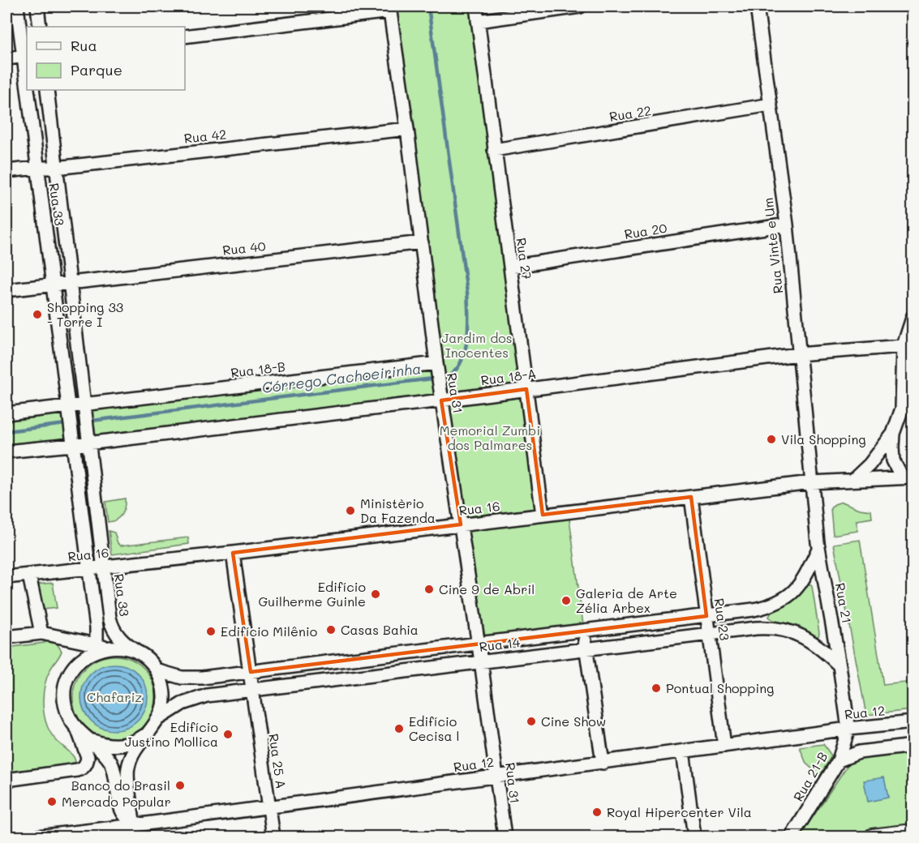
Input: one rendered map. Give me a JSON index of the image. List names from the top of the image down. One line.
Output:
{"streets":{"street":["Rua 22","Rua 42","Rua 33","Rua 20","Rua Vinte e Um","Rua 40","Rua 27","Rua 18-B","Rua 18-A","Rua 31","Rua 16","Rua 21","Rua 23","Rua 14","Rua 12","Rua 25 A","Rua 21-B"]},"crossings":[["Rua 22","Rua Vinte e Um"],["Rua 22","Rua 27"],["Rua 42","Rua 33"],["Rua 42","Rua 31"],["Rua 33","Rua 40"],["Rua 33","Rua 18-B"],["Rua 33","Rua 18-A"],["Rua 33","Rua 16"],["Rua 33","Rua 14"],["Rua 33","Rua 12"],["Rua 20","Rua Vinte e Um"],["Rua 20","Rua 27"],["Rua Vinte e Um","Rua 18-A"],["Rua Vinte e Um","Rua 16"],["Rua Vinte e Um","Rua 21"],["Rua 40","Rua 31"],["Rua 27","Rua 18-A"],["Rua 27","Rua 16"],["Rua 18-B","Rua 31"],["Rua 18-A","Rua 31"],["Rua 31","Rua 16"],["Rua 31","Rua 14"],["Rua 31","Rua 12"],["Rua 16","Rua 21"],["Rua 16","Rua 23"],["Rua 21","Rua 14"],["Rua 21","Rua 12"],["Rua 21","Rua 21-B"],["Rua 23","Rua 14"],["Rua 23","Rua 12"],["Rua 14","Rua 25 A"],["Rua 12","Rua 25 A"],["Rua 12","Rua 21-B"]],"water":["Córrego Cachoeirinha"],"parks":["Jardim dos Inocentes","Memorial Zumbi dos Palmares","Chafariz"],"places":["Shopping 33 - Torre I","Vila Shopping","Ministèrio Da Fazenda","Cine 9 de Abril","Edifício Guilherme Guinle","Galeria de Arte Zélia Arbex","Casas Bahia","Edifício Milênio","Pontual Shopping","Cine Show","Edifício Cecisa l","Edifício Justino Mollica","Banco do Brasil","Mercado Popular","Royal Hipercenter Vila"],"legend":["Rua","Parque"]}
